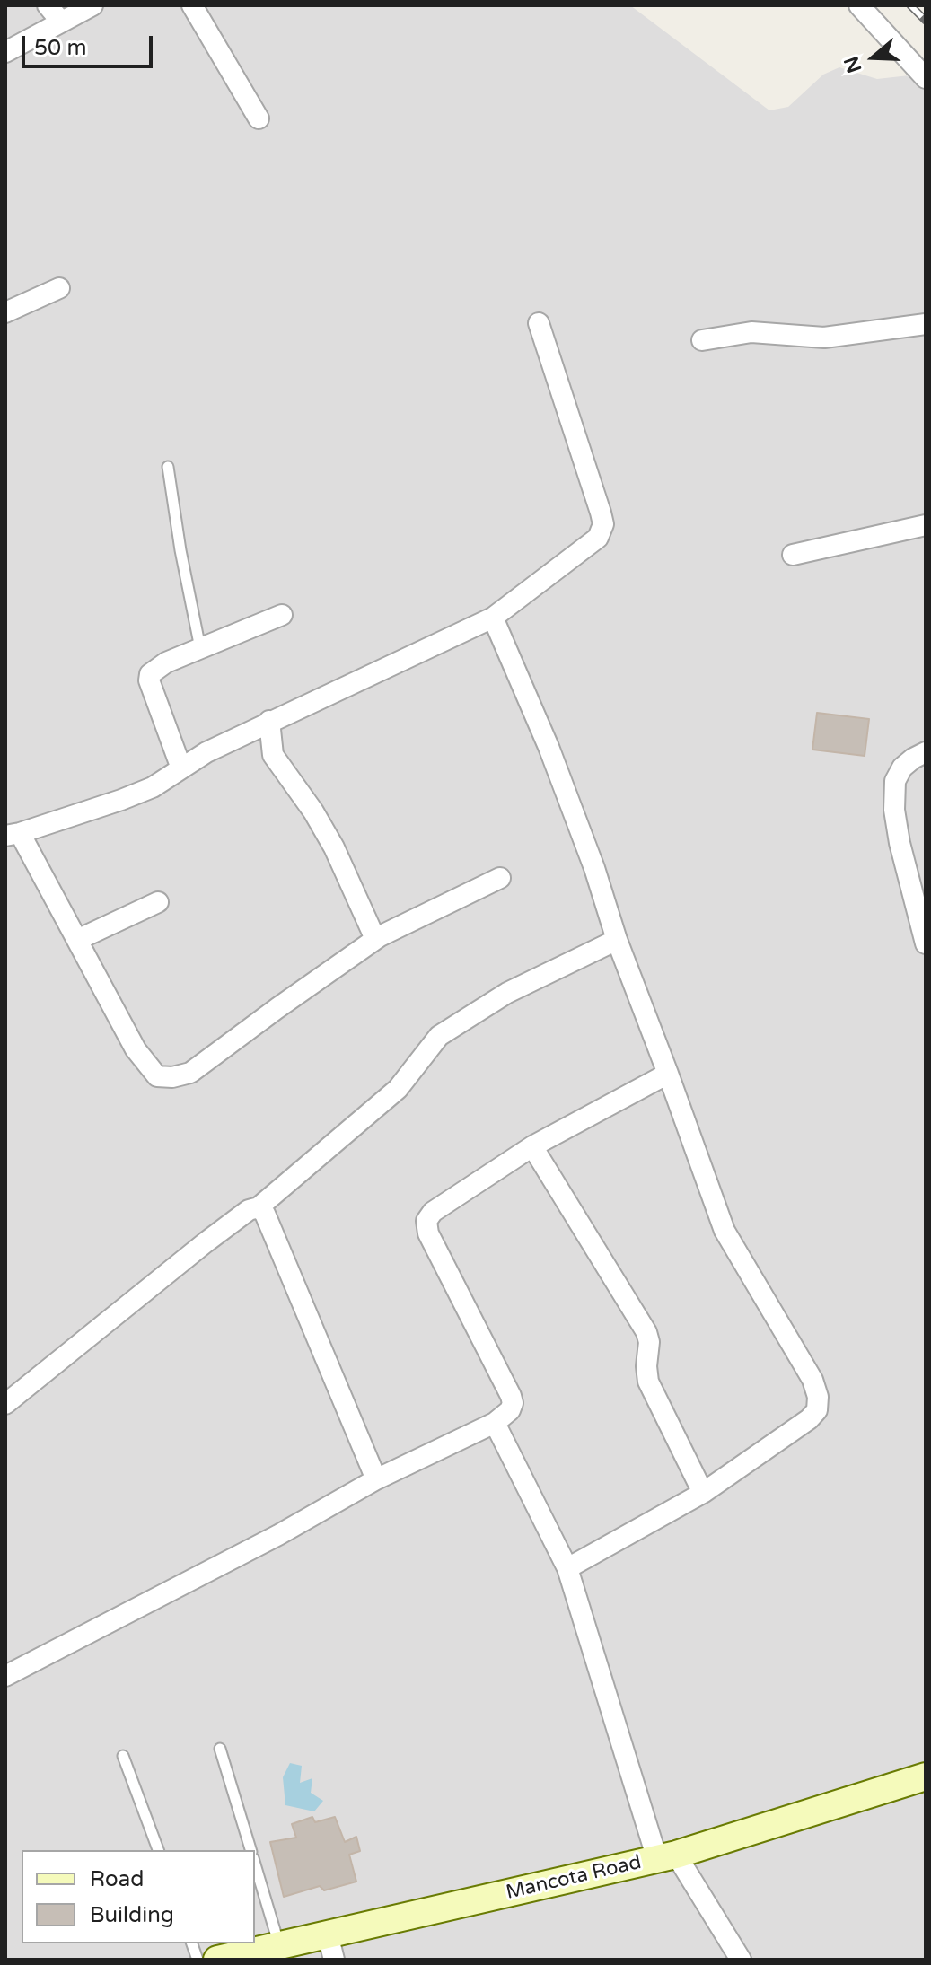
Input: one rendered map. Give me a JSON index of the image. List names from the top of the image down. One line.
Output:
{"streets":{"main road":["Mancota Road"]},"legend":["Road","Building"],"scale_bar":"50 m","north":"left"}
